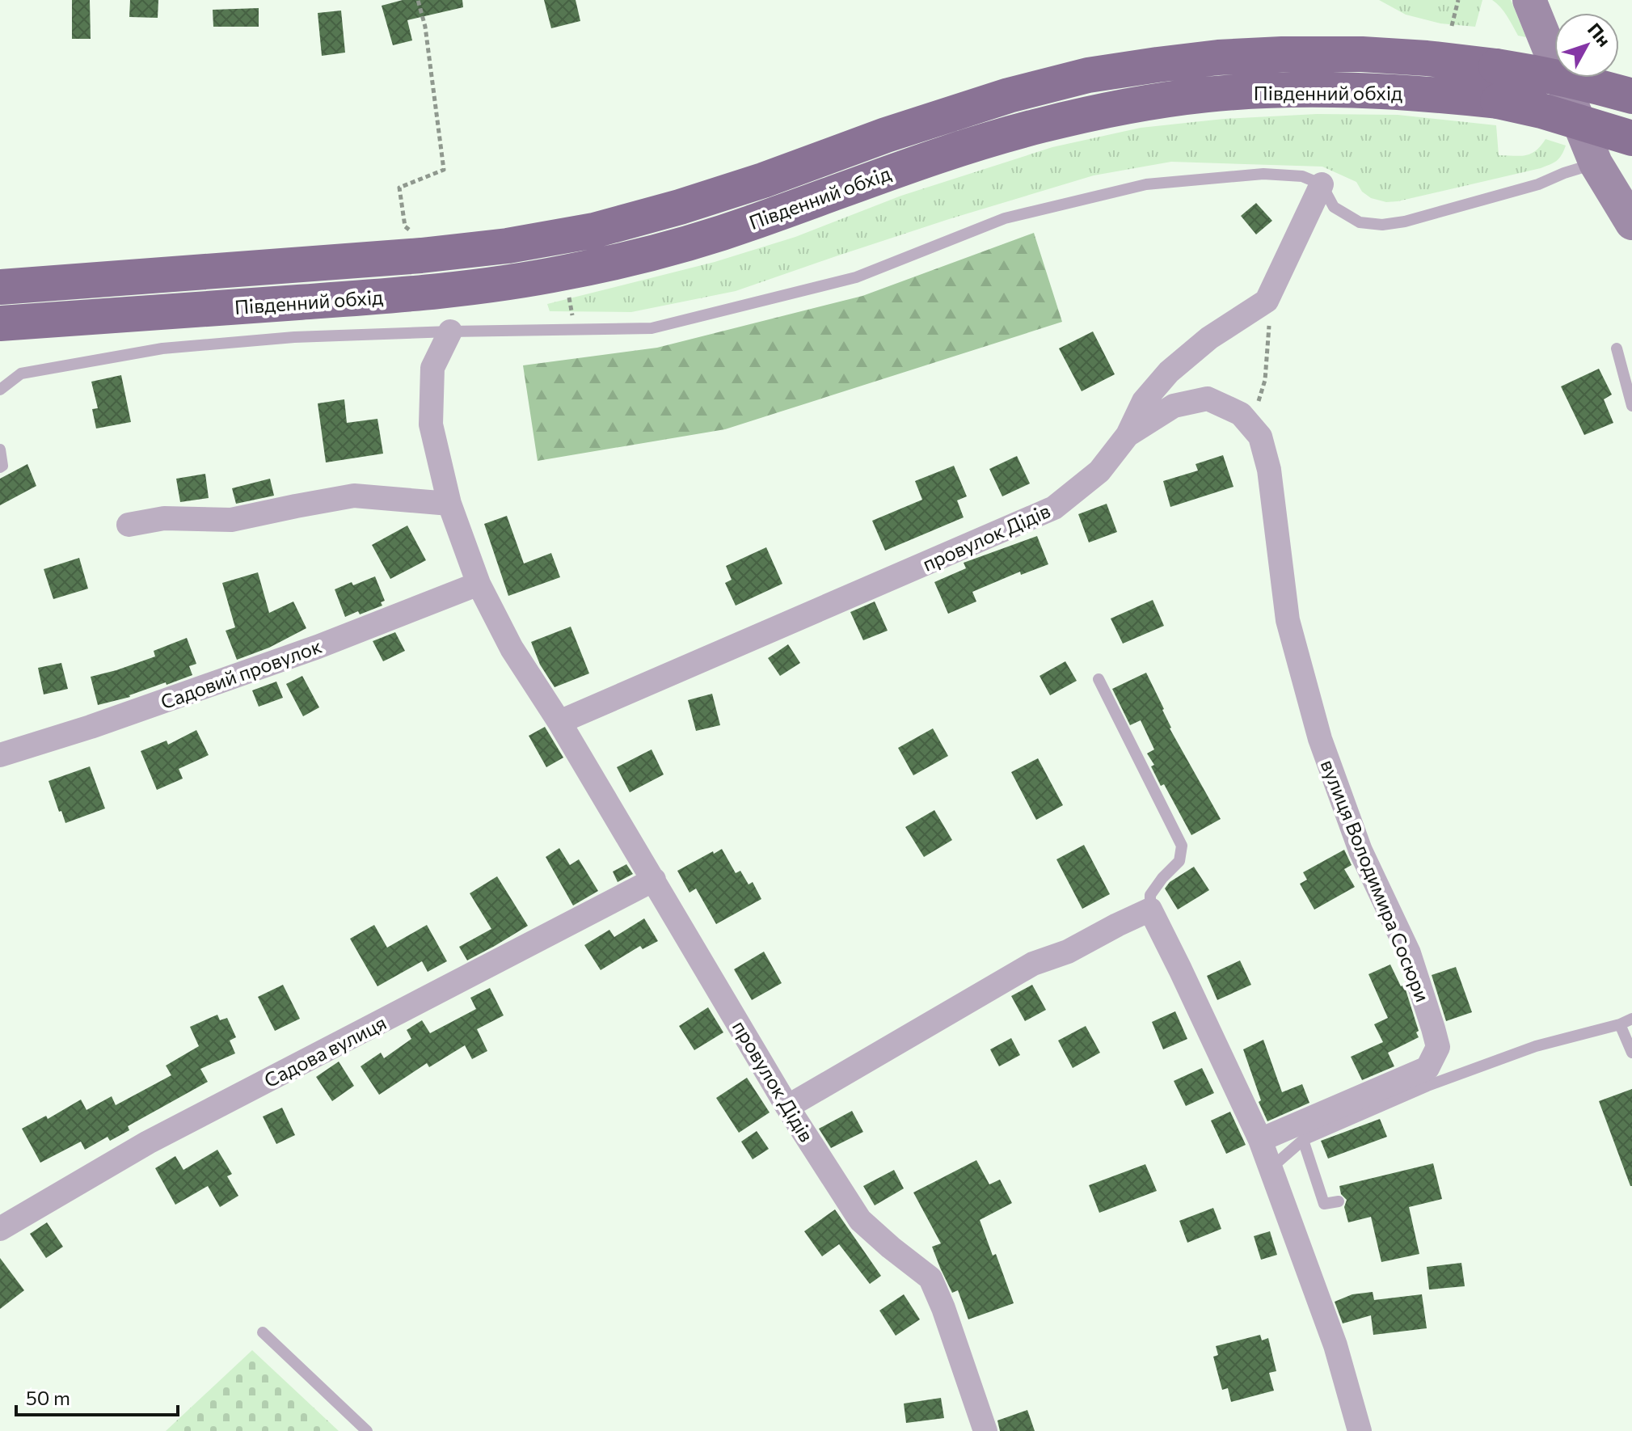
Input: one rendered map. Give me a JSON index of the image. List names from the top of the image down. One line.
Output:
{"streets":{"main road":["Південний обхід"],"street":["провулок Дідів","Садовий провулок","вулиця Володимира Сосюри","Садова вулиця"]},"crossings":[["провулок Дідів","Садовий провулок"],["провулок Дідів","вулиця Володимира Сосюри"],["провулок Дідів","Садова вулиця"]],"scale_bar":"50 m","north":"top right"}
